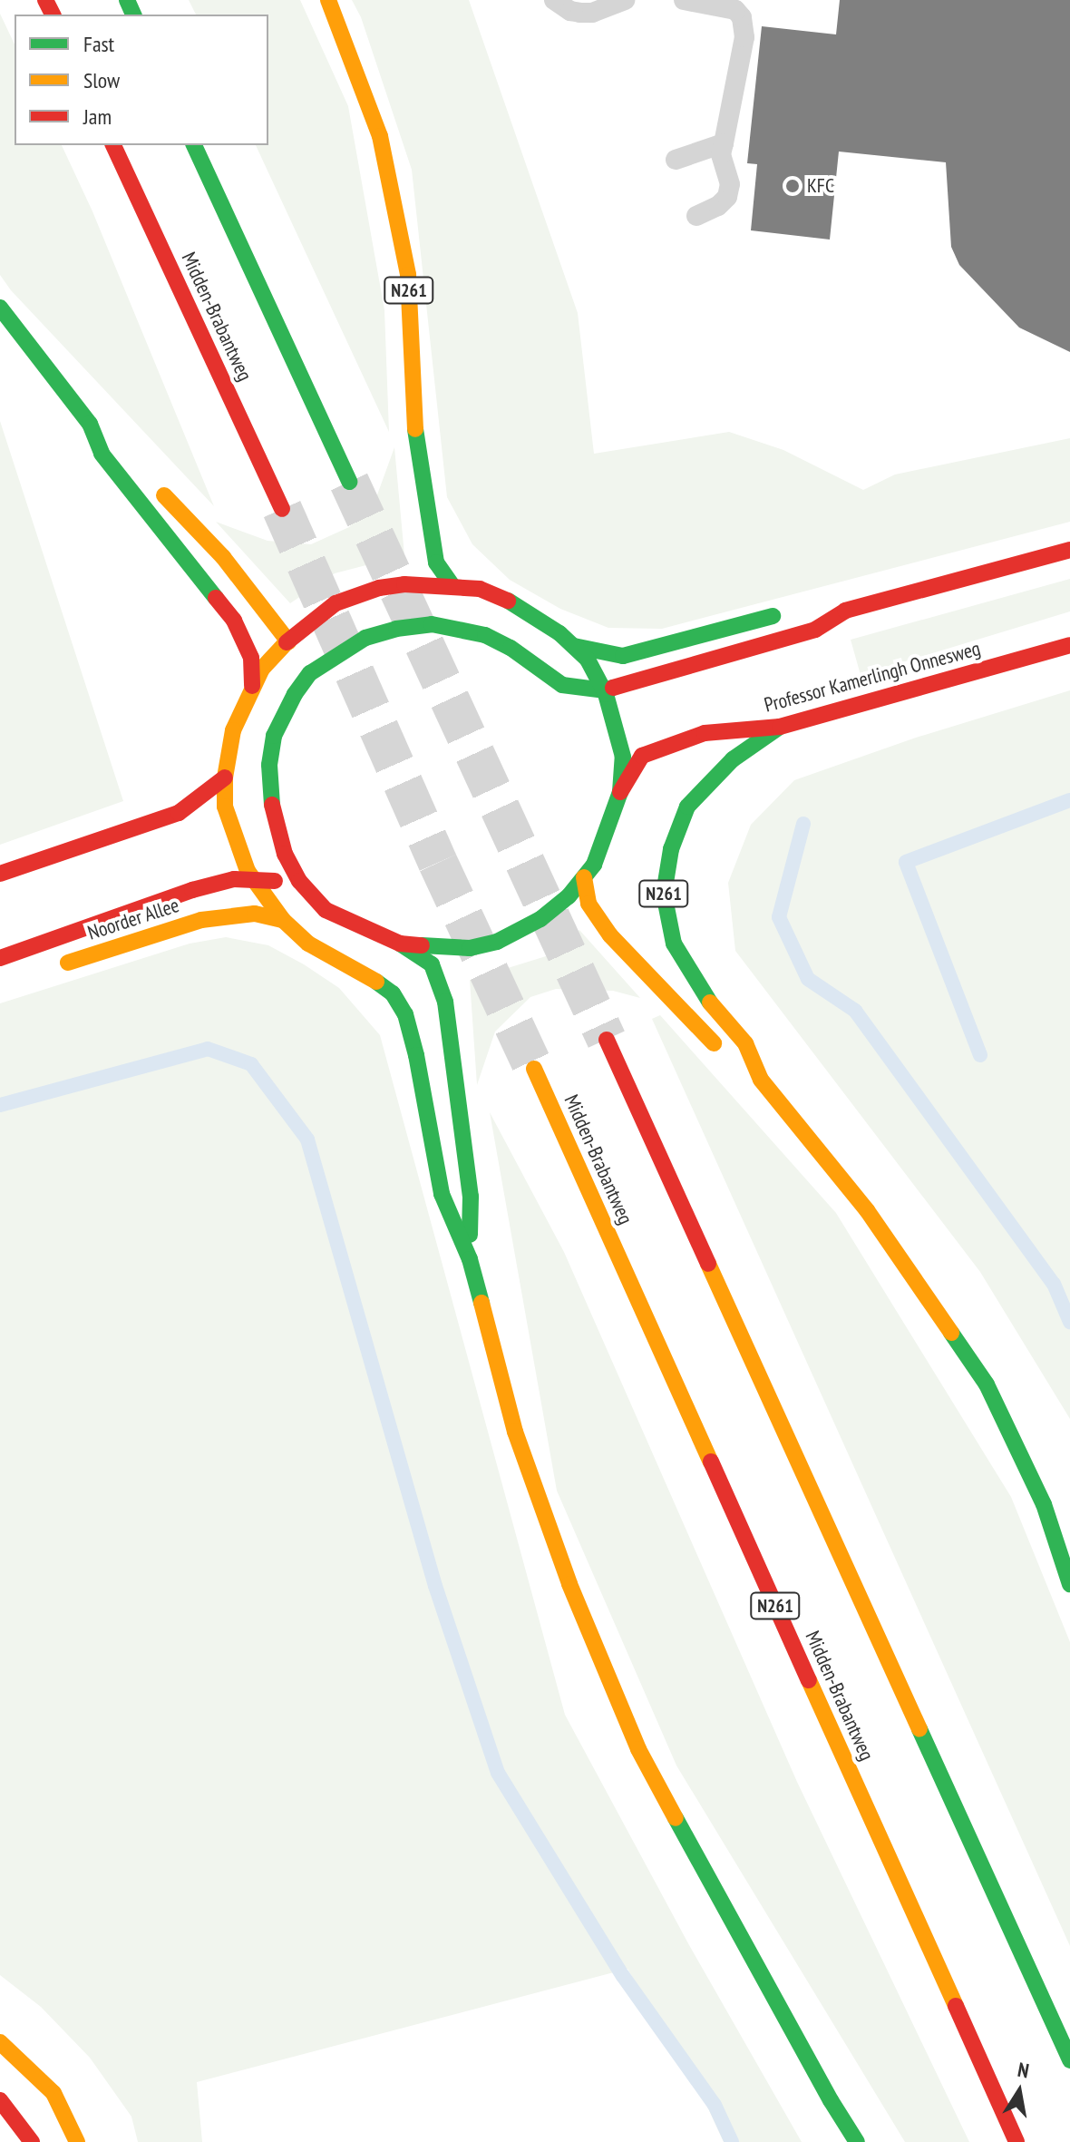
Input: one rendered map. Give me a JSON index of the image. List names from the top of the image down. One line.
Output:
{"streets":{"main road":["N261","Midden-Brabantweg","Professor Kamerlingh Onnesweg","Noorder Allee"]},"crossings":[["N261","Professor Kamerlingh Onnesweg"]],"places":["KFC"],"legend":["Fast","Slow","Jam"],"north":"top"}
